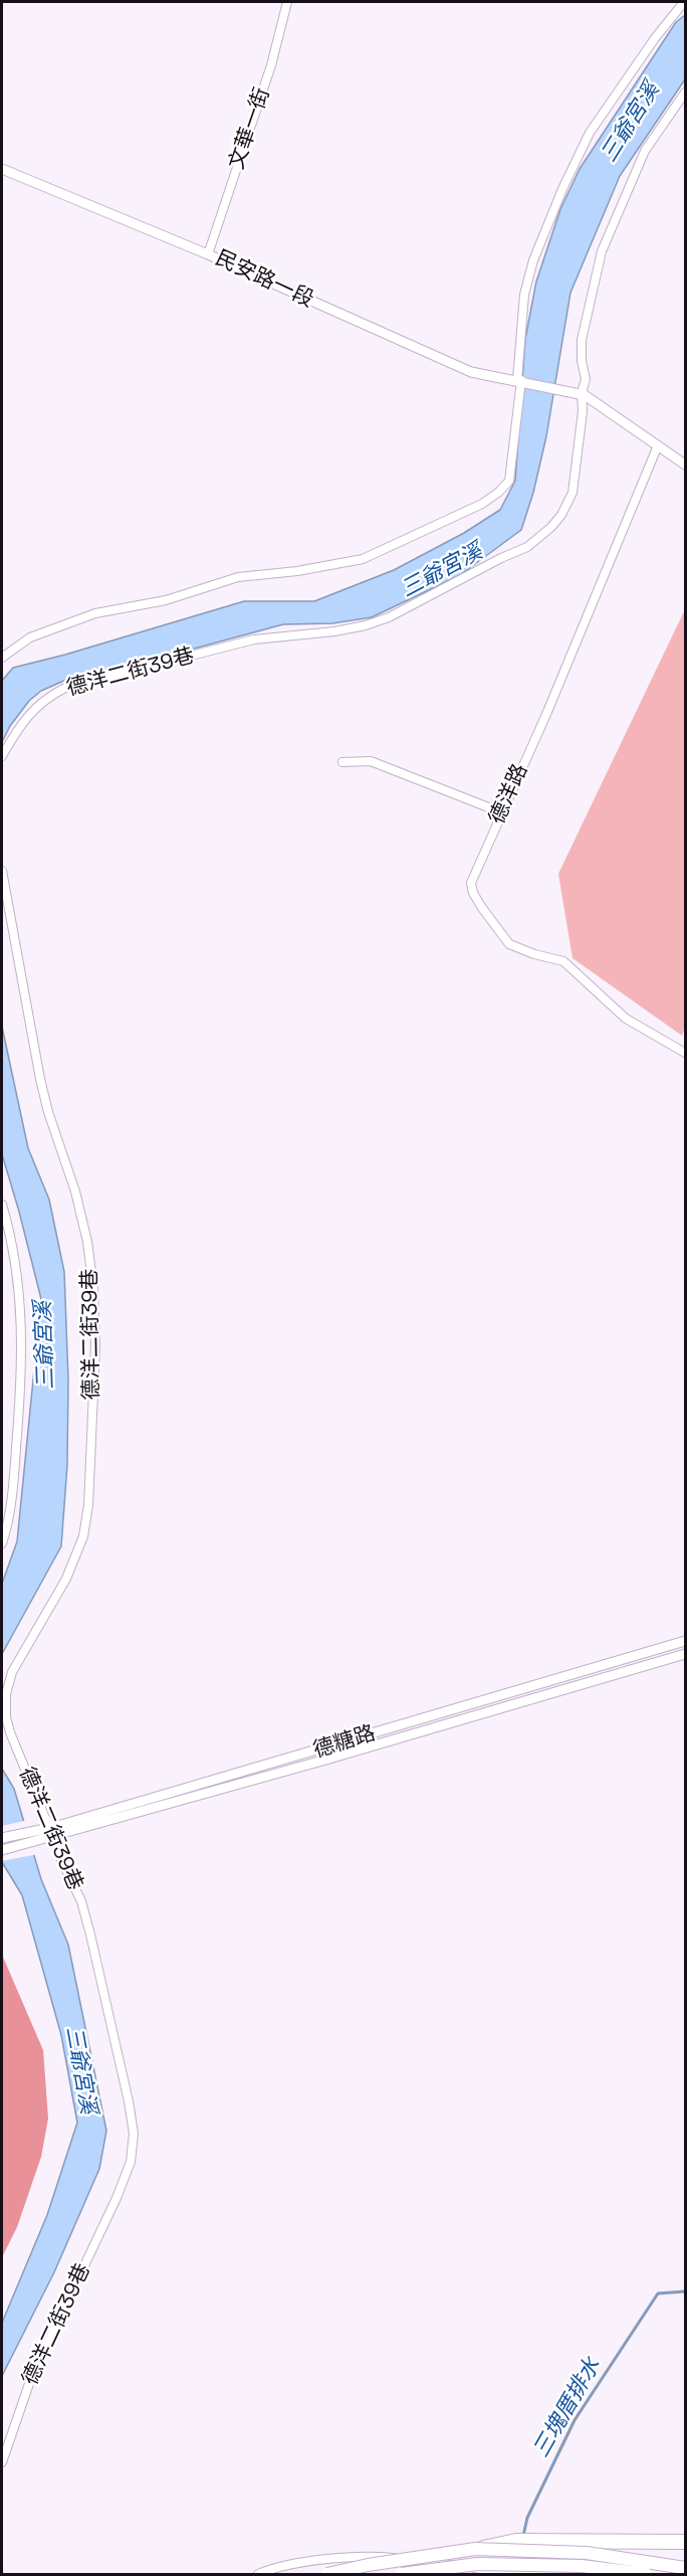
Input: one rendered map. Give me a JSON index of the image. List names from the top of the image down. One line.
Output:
{"streets":{"street":["文華一街","民安路一段","德洋二街39巷","德洋路","德糖路"]},"crossings":[["文華一街","民安路一段"],["民安路一段","德洋二街39巷"],["德洋二街39巷","德糖路"]],"water":["三爺宮溪","三塊厝排水"]}
